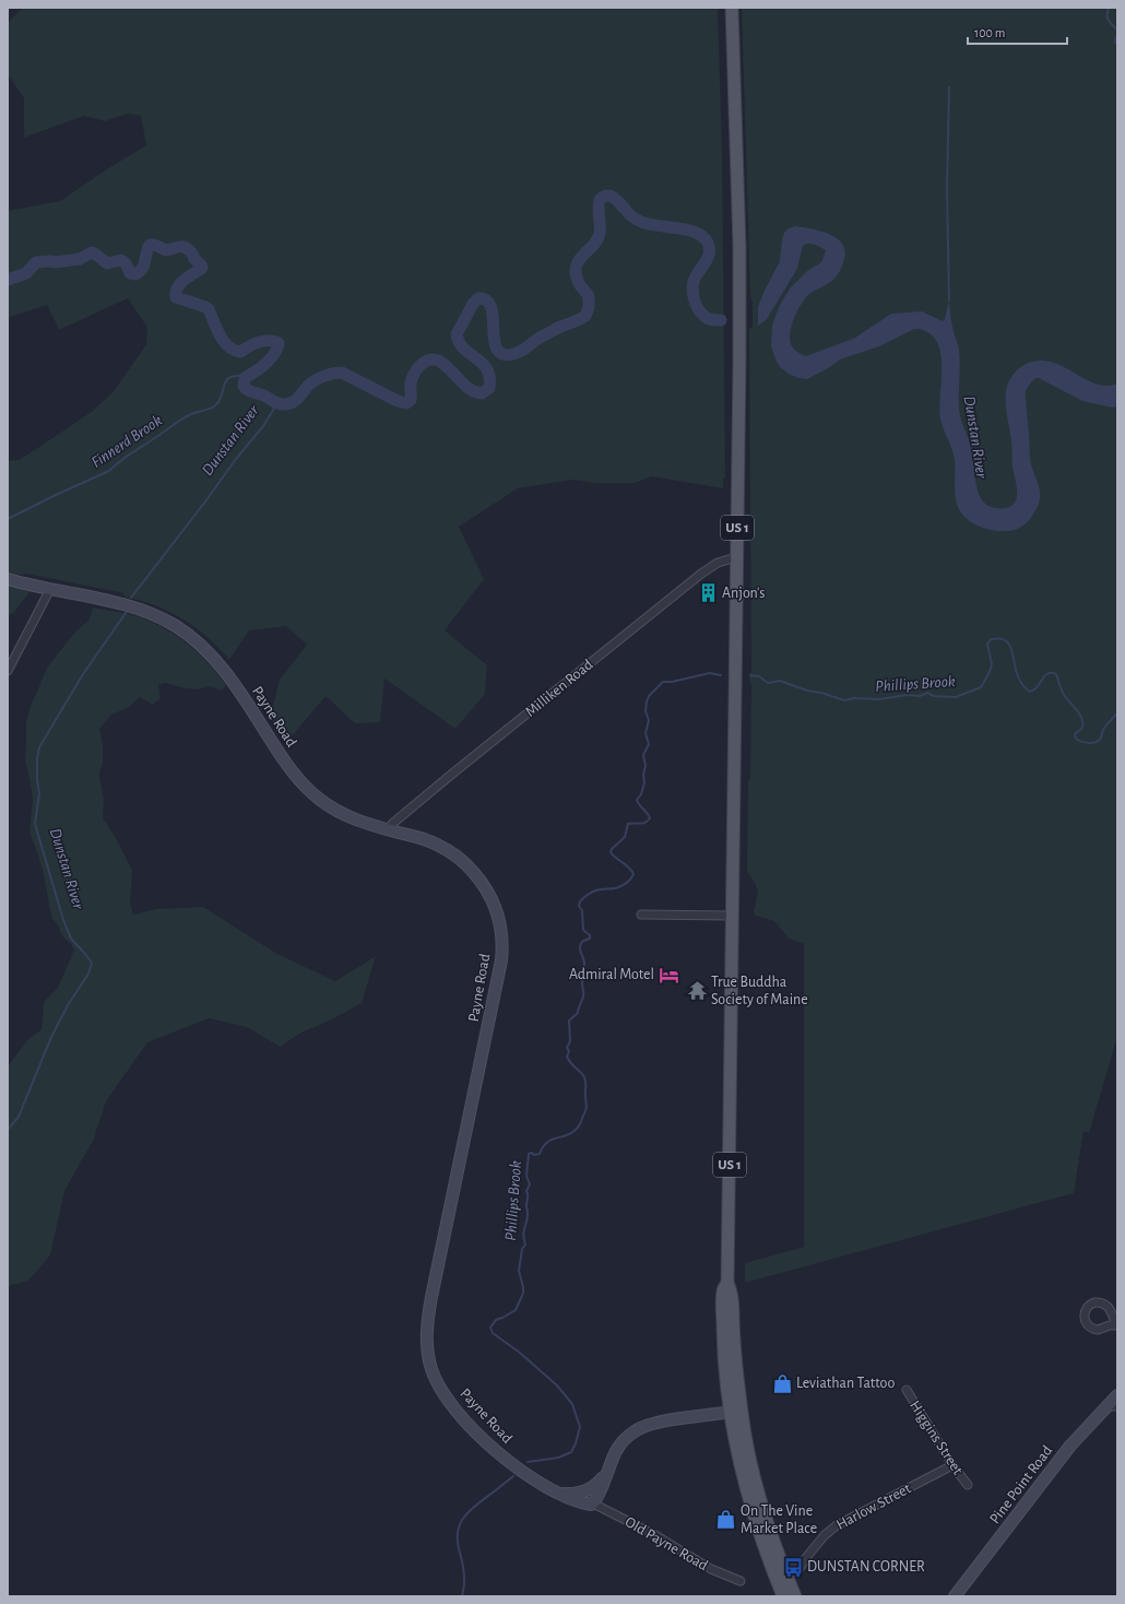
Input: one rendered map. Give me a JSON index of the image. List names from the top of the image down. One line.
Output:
{"streets":{"main road":["US 1","Payne Road","Pine Point Road"],"street":["Milliken Road","Higgins Street","Harlow Street","Old Payne Road"]},"crossings":[["US 1","Milliken Road"],["US 1","Harlow Street"],["Milliken Road","Payne Road"],["Payne Road","Old Payne Road"],["Higgins Street","Harlow Street"]],"water":["Dunstan River","Finnerd Brook","Phillips Brook"],"places":{"building":["Anjon's"],"hotel":["Admiral Motel"],"temple":["True Buddha Society of Maine"],"shop":["Leviathan Tattoo","On The Vine Market Place"],"bus stop":["DUNSTAN CORNER"]},"scale_bar":"100 m"}
